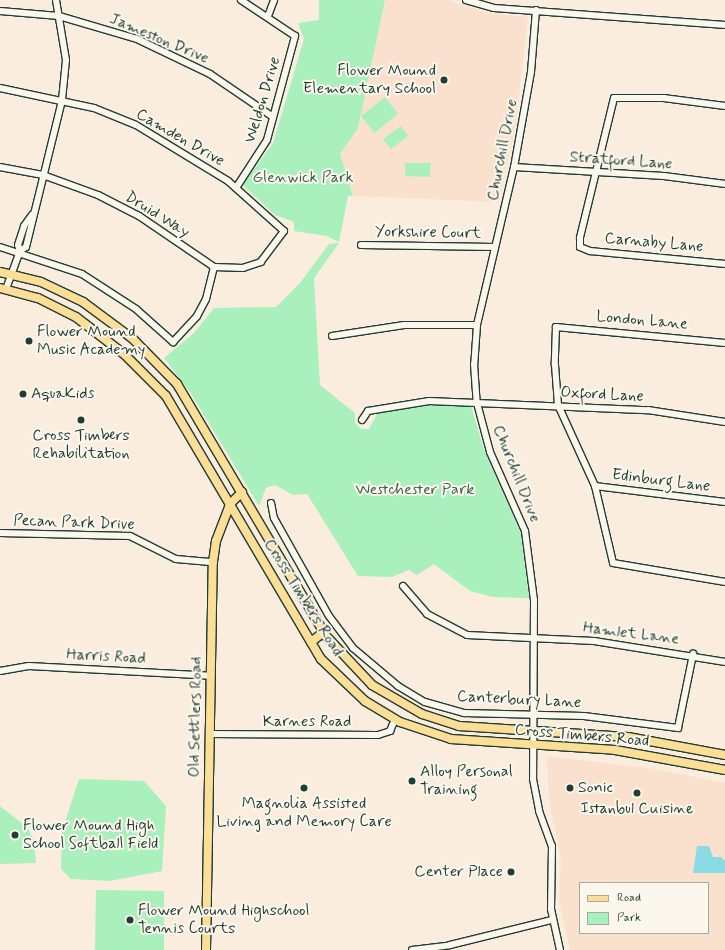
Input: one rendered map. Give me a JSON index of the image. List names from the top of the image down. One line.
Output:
{"streets":{"main road":["Cross Timbers Road","Old Settlers Road"],"street":["Jameston Drive","Weldon Drive","Camden Drive","Churchill Drive","Stratford Lane","Druid Way","Yorkshire Court","Carnaby Lane","London Lane","Oxford Lane","Edinburg Lane","Pecan Park Drive","Hamlet Lane","Harris Road","Canterbury Lane","Karnes Road"]},"crossings":[["Jameston Drive","Weldon Drive"],["Weldon Drive","Camden Drive"],["Camden Drive","Druid Way"],["Churchill Drive","Stratford Lane"],["Churchill Drive","Yorkshire Court"],["Churchill Drive","Oxford Lane"],["Churchill Drive","Cross Timbers Road"],["Churchill Drive","Hamlet Lane"],["Churchill Drive","Canterbury Lane"],["Stratford Lane","Carnaby Lane"],["London Lane","Oxford Lane"],["Pecan Park Drive","Old Settlers Road"],["Cross Timbers Road","Old Settlers Road"],["Cross Timbers Road","Karnes Road"],["Hamlet Lane","Canterbury Lane"],["Harris Road","Old Settlers Road"],["Old Settlers Road","Karnes Road"]],"parks":["Glenwick Park","Westchester Park"],"places":["Flower Mound Elementary School","Flower Mound Music Academy","AquaKids","Cross Timbers Rehabilitation","Alloy Personal Training","Magnolia Assisted Living and Memory Care","Sonic","Istanbul Cuisine","Flower Mound High School Softball Field","Center Place","Flower Mound Highschool Tennis Courts"],"legend":["Road","Park"]}
